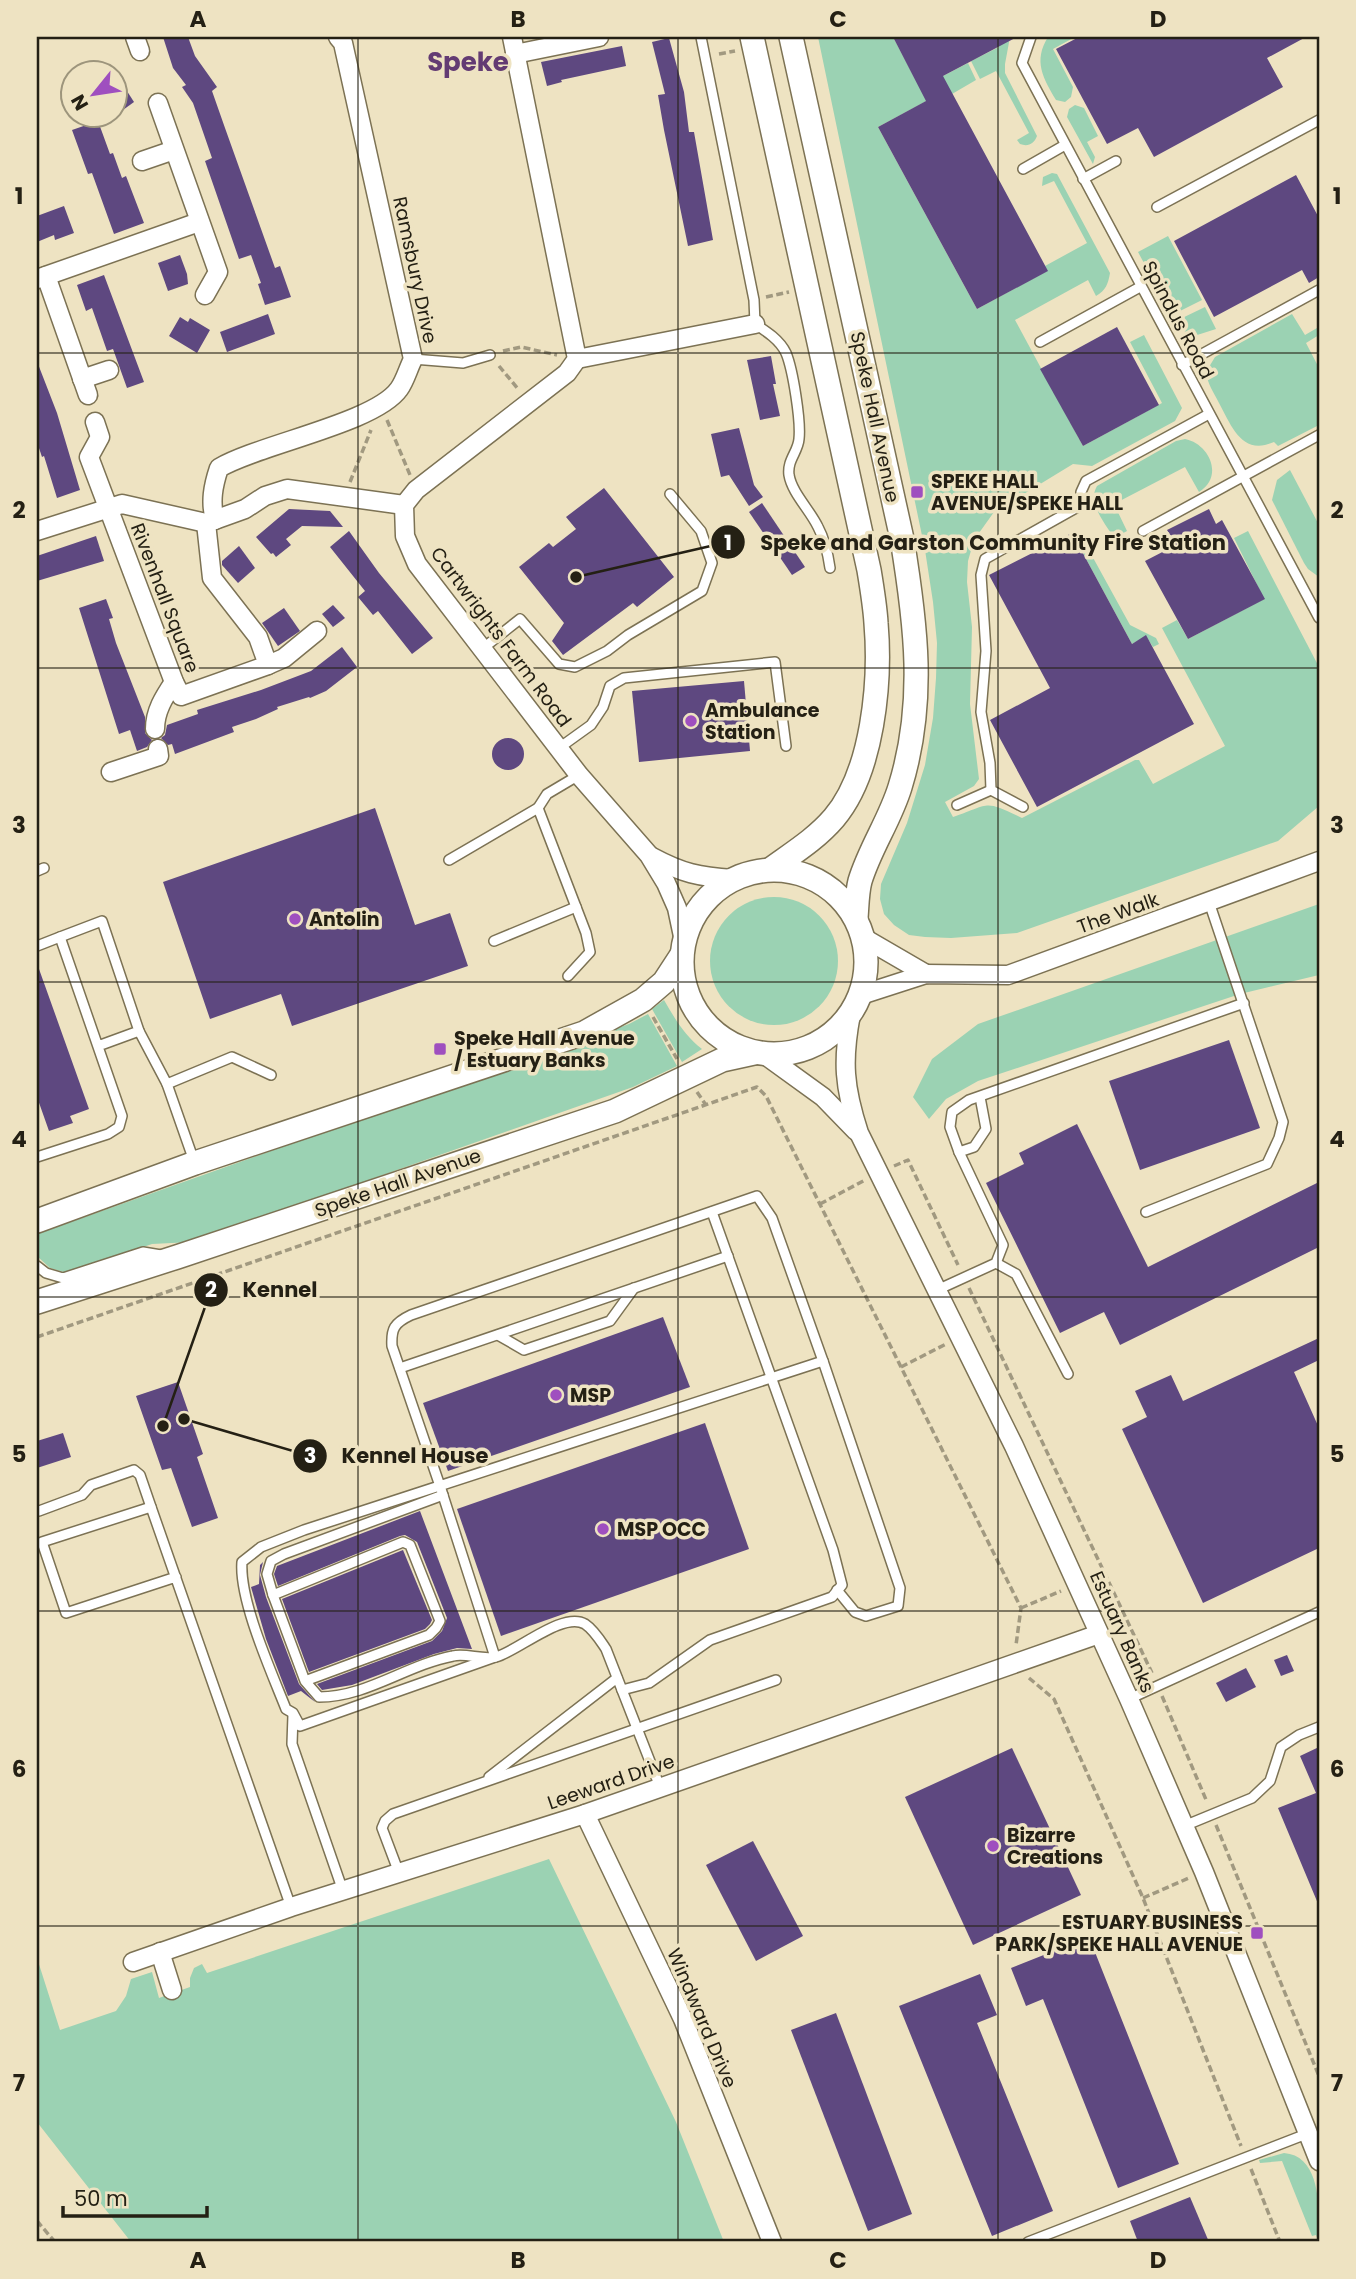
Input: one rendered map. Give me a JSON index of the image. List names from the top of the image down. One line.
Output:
{"streets":{"street":["Ramsbury Drive","Speke Hall Avenue","Rivenhall Square","Cartwrights Farm Road","The Walk","Estuary Banks","Leeward Drive","Windward Drive"],"lane":["Spindus Road"]},"crossings":[["Speke Hall Avenue","Cartwrights Farm Road"],["Speke Hall Avenue","The Walk"],["Speke Hall Avenue","Estuary Banks"],["Cartwrights Farm Road","The Walk"],["Cartwrights Farm Road","Estuary Banks"],["The Walk","Estuary Banks"],["Estuary Banks","Leeward Drive"],["Leeward Drive","Windward Drive"]],"districts":["Speke"],"places":{"transit":["SPEKE HALL AVENUE/SPEKE HALL","Speke Hall Avenue / Estuary Banks","ESTUARY BUSINESS PARK/SPEKE HALL AVENUE"],"other":["Speke and Garston Community Fire Station","Ambulance Station","Antolin","MSP","Kennel House","Kennel","MSP OCC","Bizarre Creations"]},"scale_bar":"50 m","north":"bottom left","grid":{"columns":["A","B","C","D"],"rows":["1","2","3","4","5","6","7"]}}
